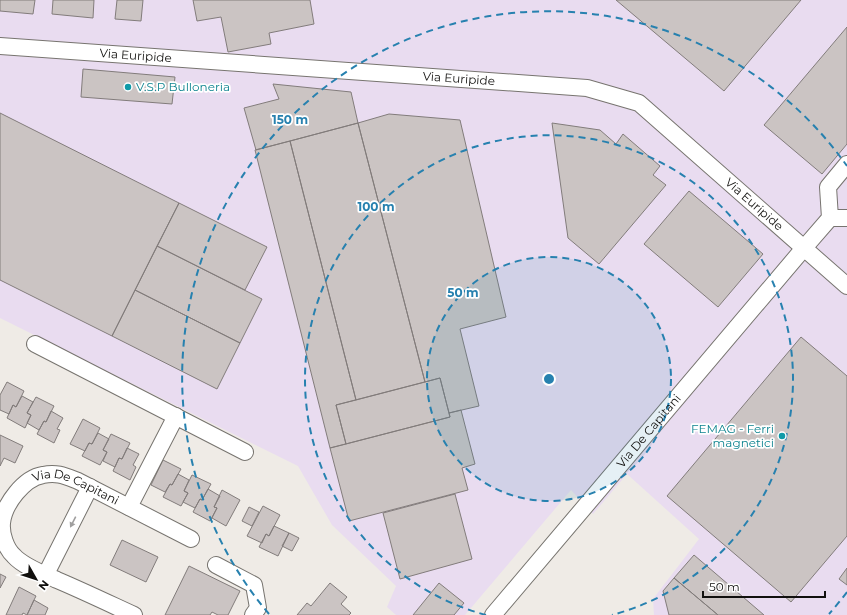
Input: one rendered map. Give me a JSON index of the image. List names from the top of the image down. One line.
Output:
{"streets":{"street":["Via Euripide","Via De Capitani"]},"crossings":[["Via Euripide","Via De Capitani"]],"places":["V.S.P Bulloneria","FEMAG - Ferri magnetici"],"scale_bar":"50 m","north":"bottom right","rings":["150 m","100 m","50 m"]}
